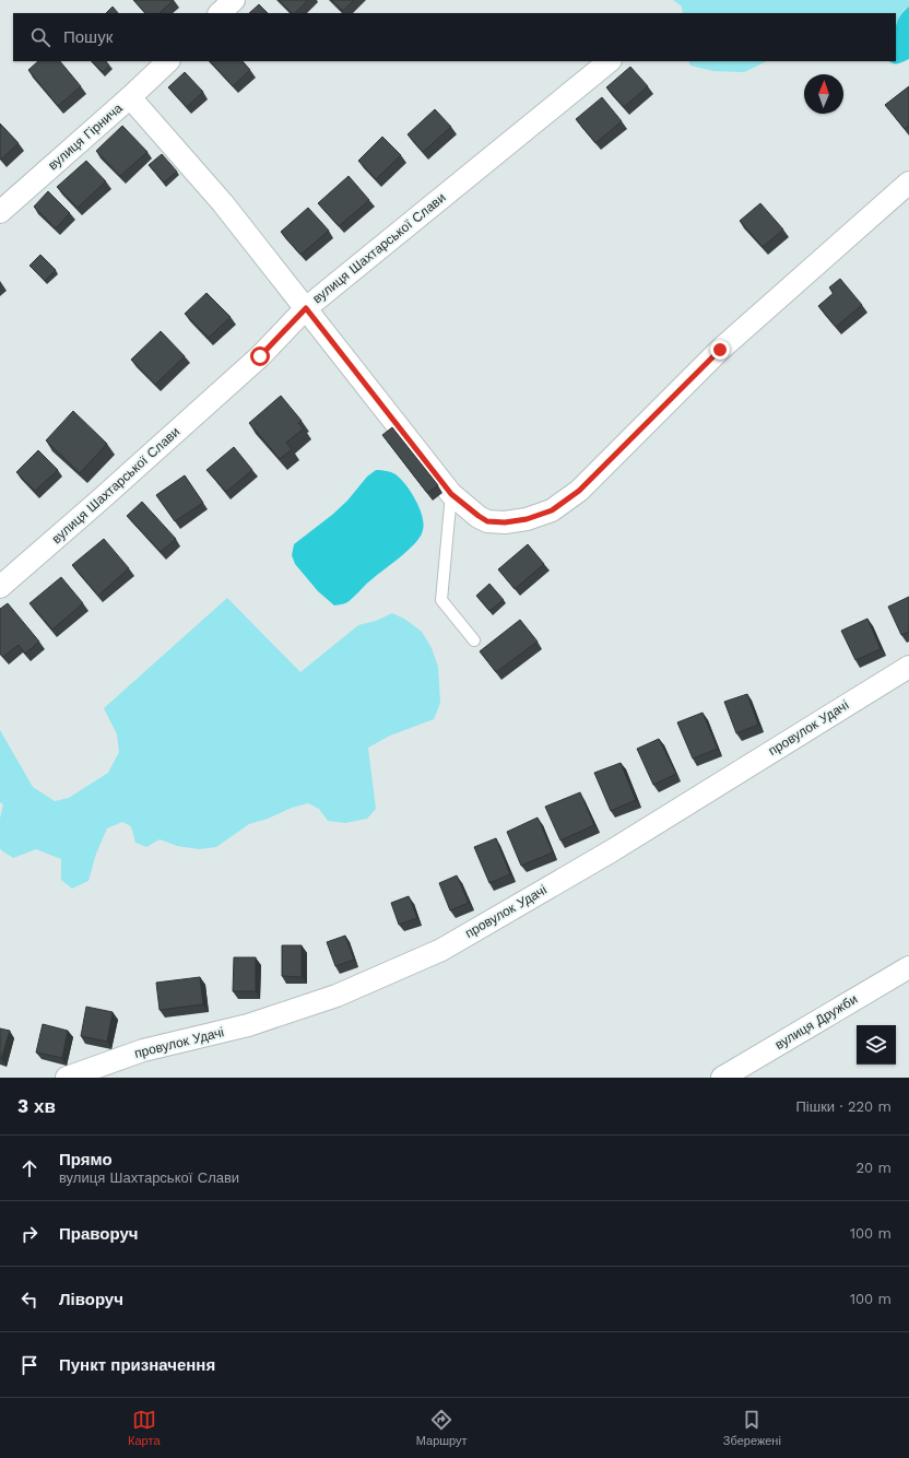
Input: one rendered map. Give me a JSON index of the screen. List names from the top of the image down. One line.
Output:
{"streets":{"street":["вулиця Гірнича","вулиця Шахтарської Слави","провулок Удачі","вулиця Дружби"]},"north":"top","page":{"search":"Пошук","heading":["3 хв","Пішки · 220 m"],"list":[["Прямо","вулиця Шахтарської Слави","20 m"],["Праворуч","100 m"],["Ліворуч","100 m"],"Пункт призначення"],"nav":["Карта","Маршрут","Збережені"]}}
